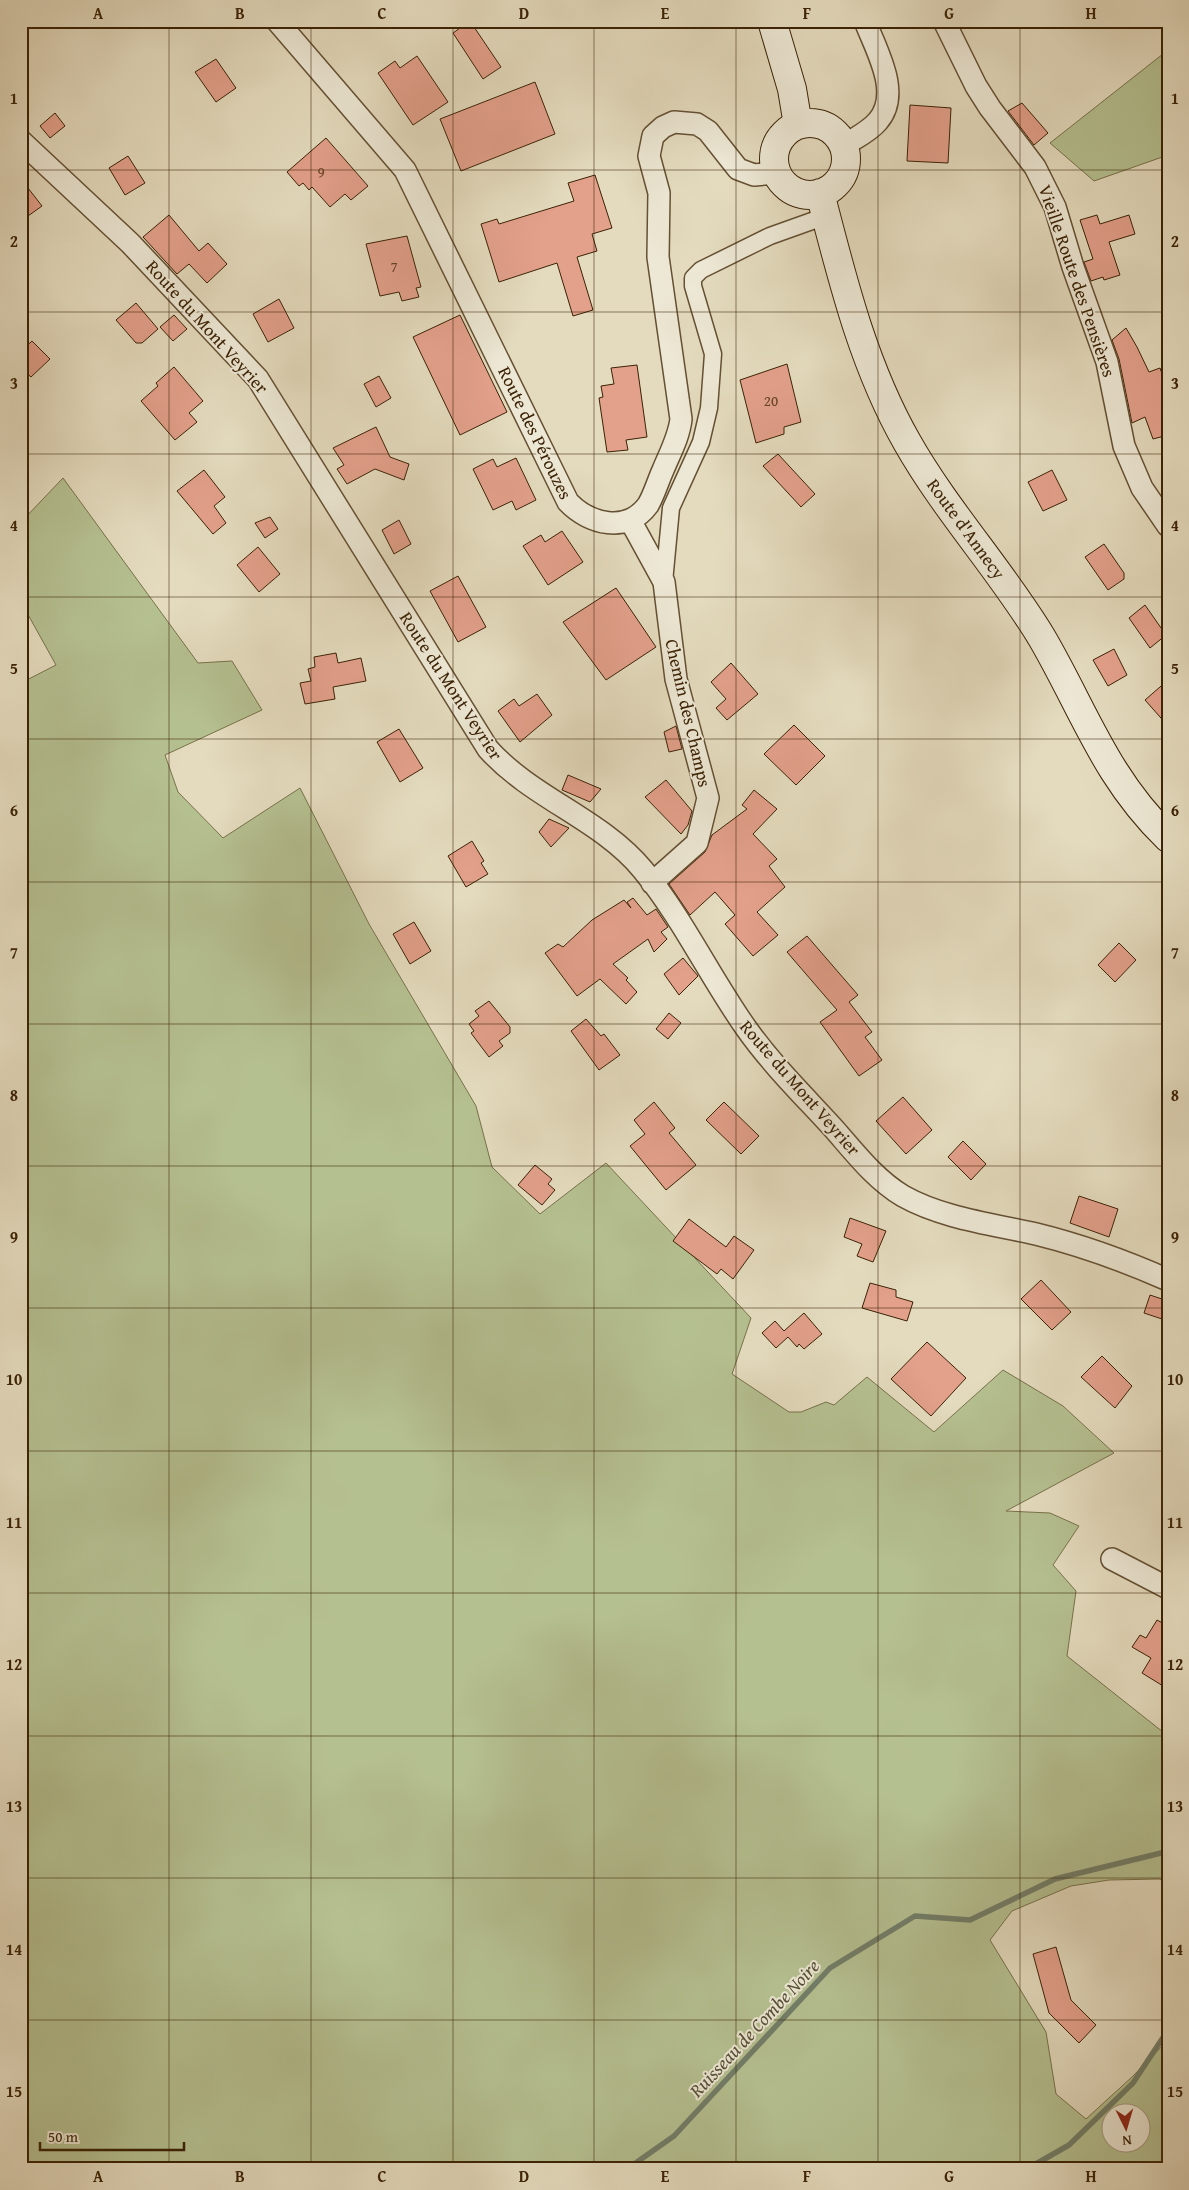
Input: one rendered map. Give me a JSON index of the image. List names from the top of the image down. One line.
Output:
{"streets":{"main road":["Route d'Annecy"],"street":["Vieille Route des Pensières","Route du Mont Veyrier","Route des Pérouzes","Chemin des Champs"]},"crossings":[["Route du Mont Veyrier","Chemin des Champs"],["Route des Pérouzes","Chemin des Champs"],["Route d'Annecy","Chemin des Champs"]],"water":["Ruisseau de Combe Noire"],"house_numbers":["9","7","20"],"scale_bar":"50 m","north":"bottom","grid":{"columns":["A","B","C","D","E","F","G","H"],"rows":["1","2","3","4","5","6","7","8","9","10","11","12","13","14","15"]}}
